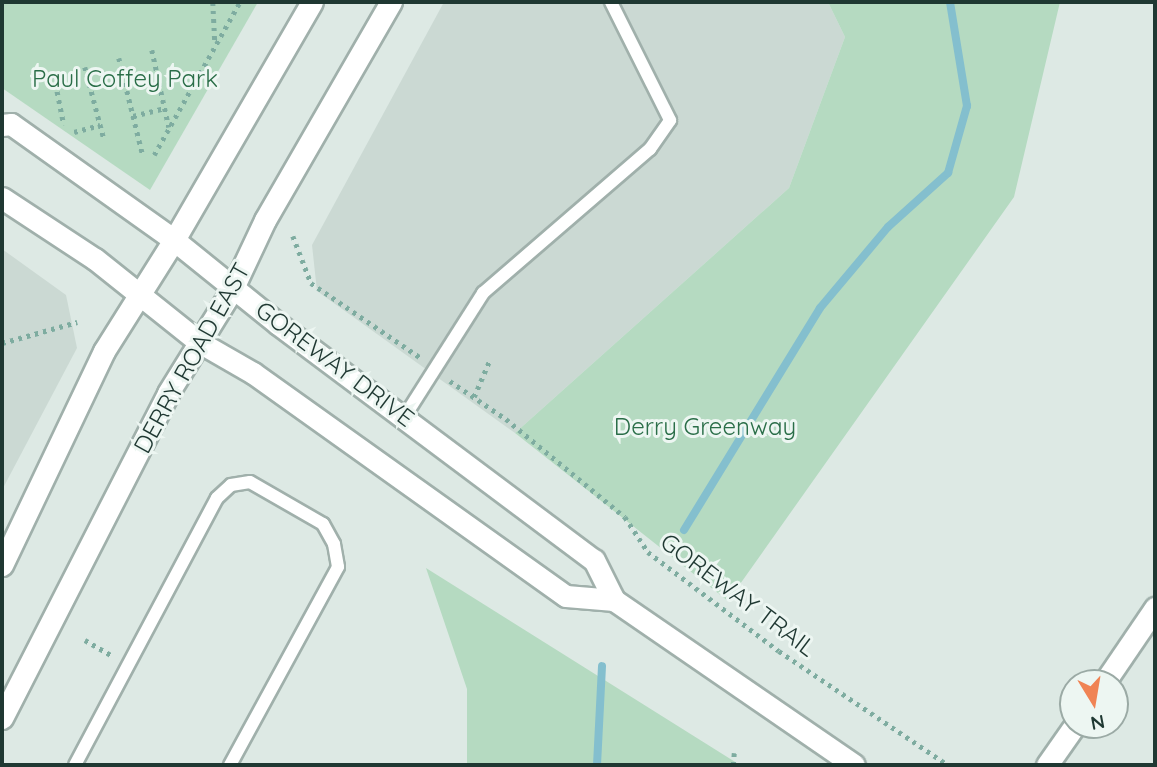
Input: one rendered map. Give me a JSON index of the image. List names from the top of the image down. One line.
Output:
{"streets":{"main road":["DERRY ROAD EAST","GOREWAY DRIVE"],"path":["GOREWAY TRAIL"]},"crossings":[["DERRY ROAD EAST","GOREWAY DRIVE"]],"parks":["Paul Coffey Park","Derry Greenway"],"north":"bottom"}
